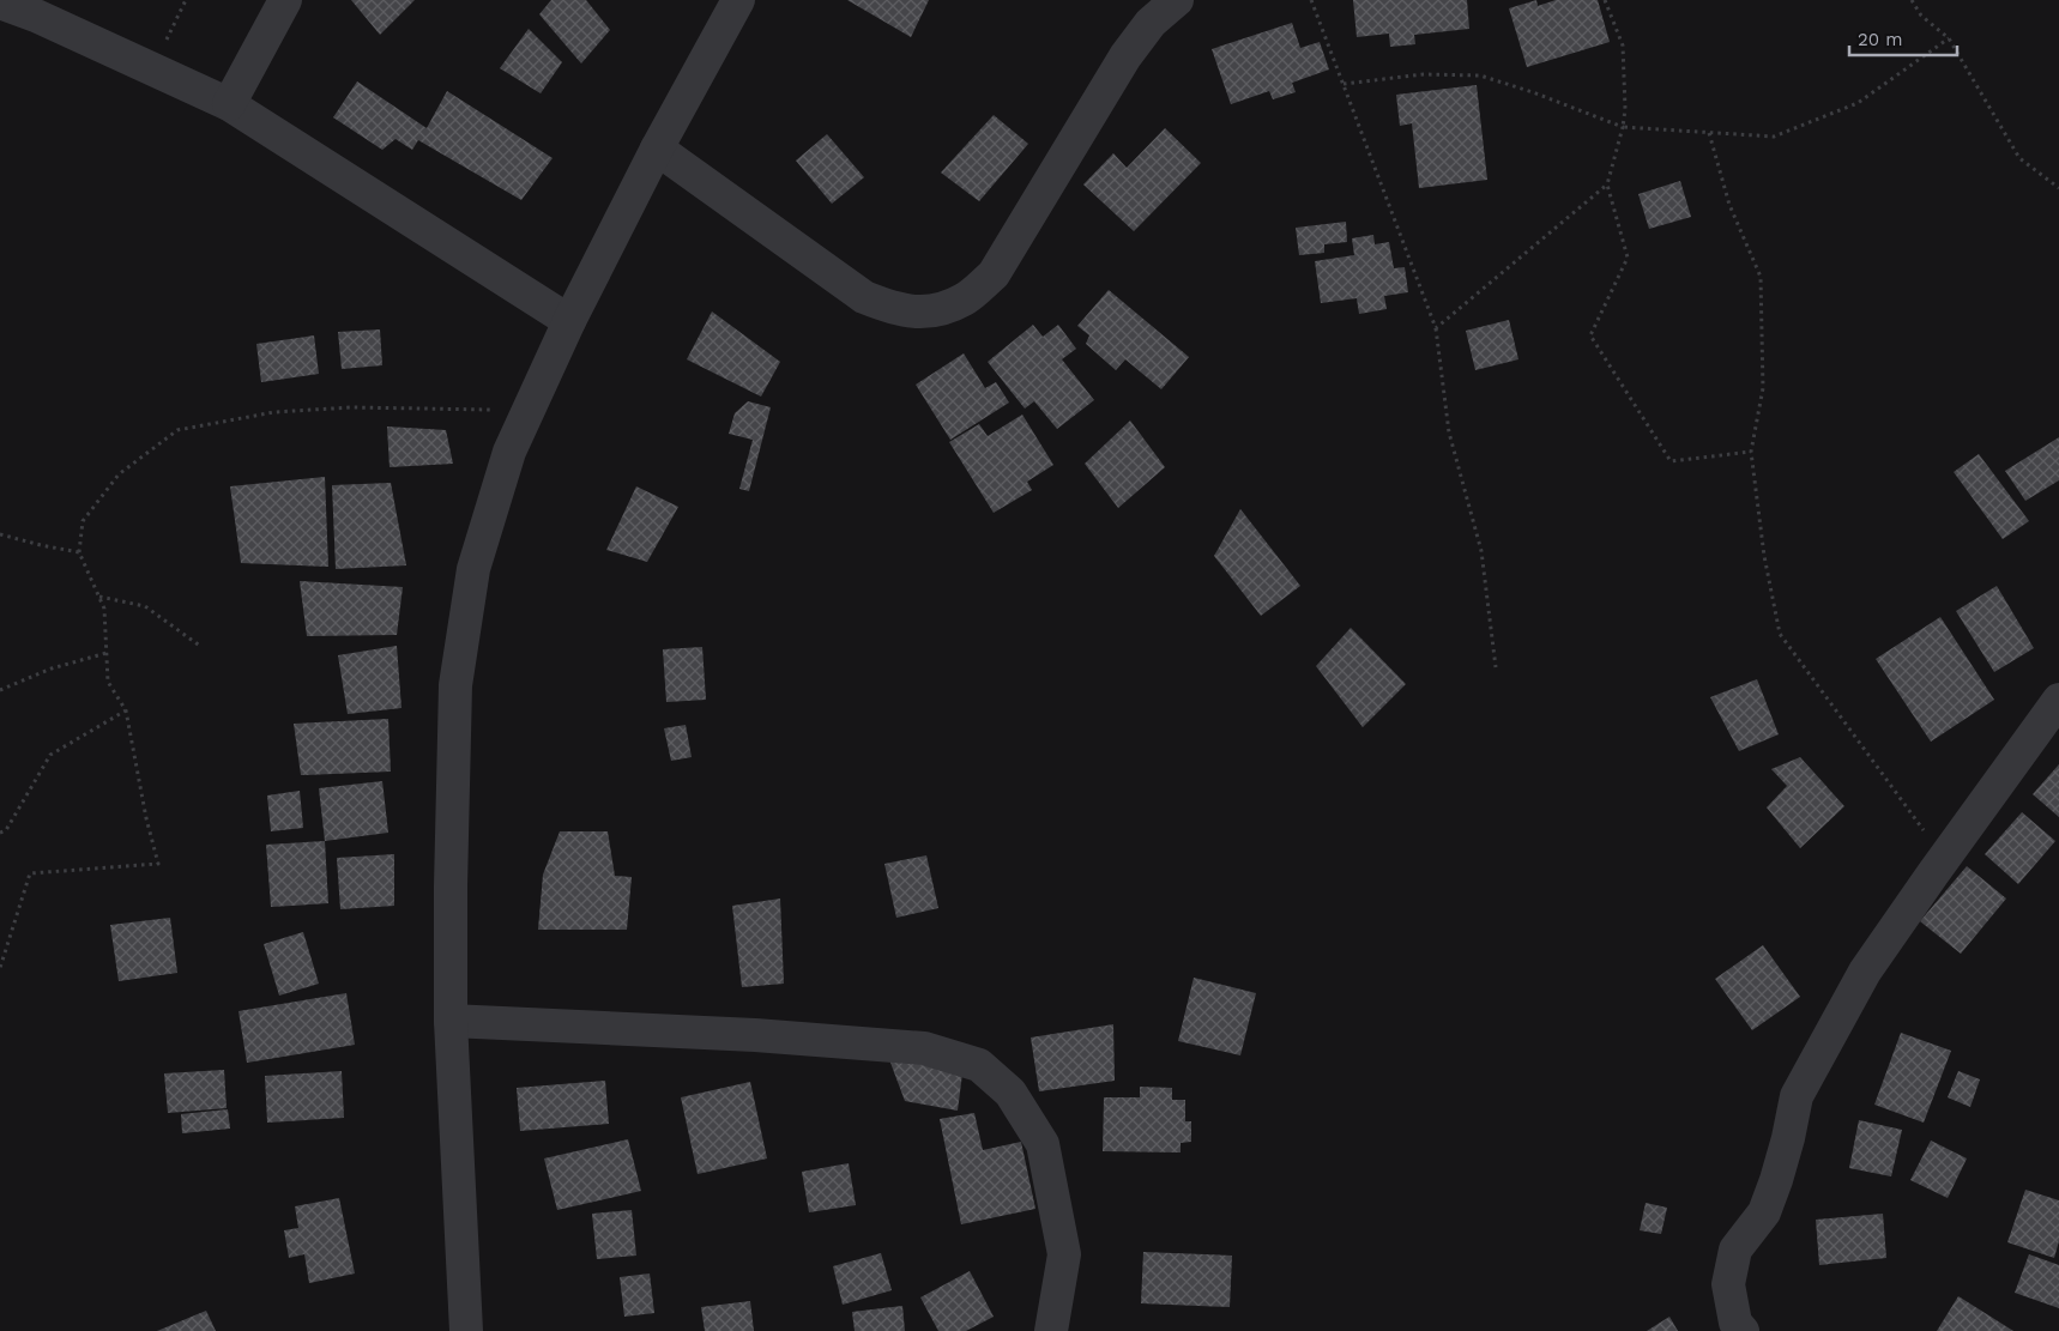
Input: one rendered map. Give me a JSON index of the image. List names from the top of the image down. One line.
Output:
{"scale_bar":"20 m"}
